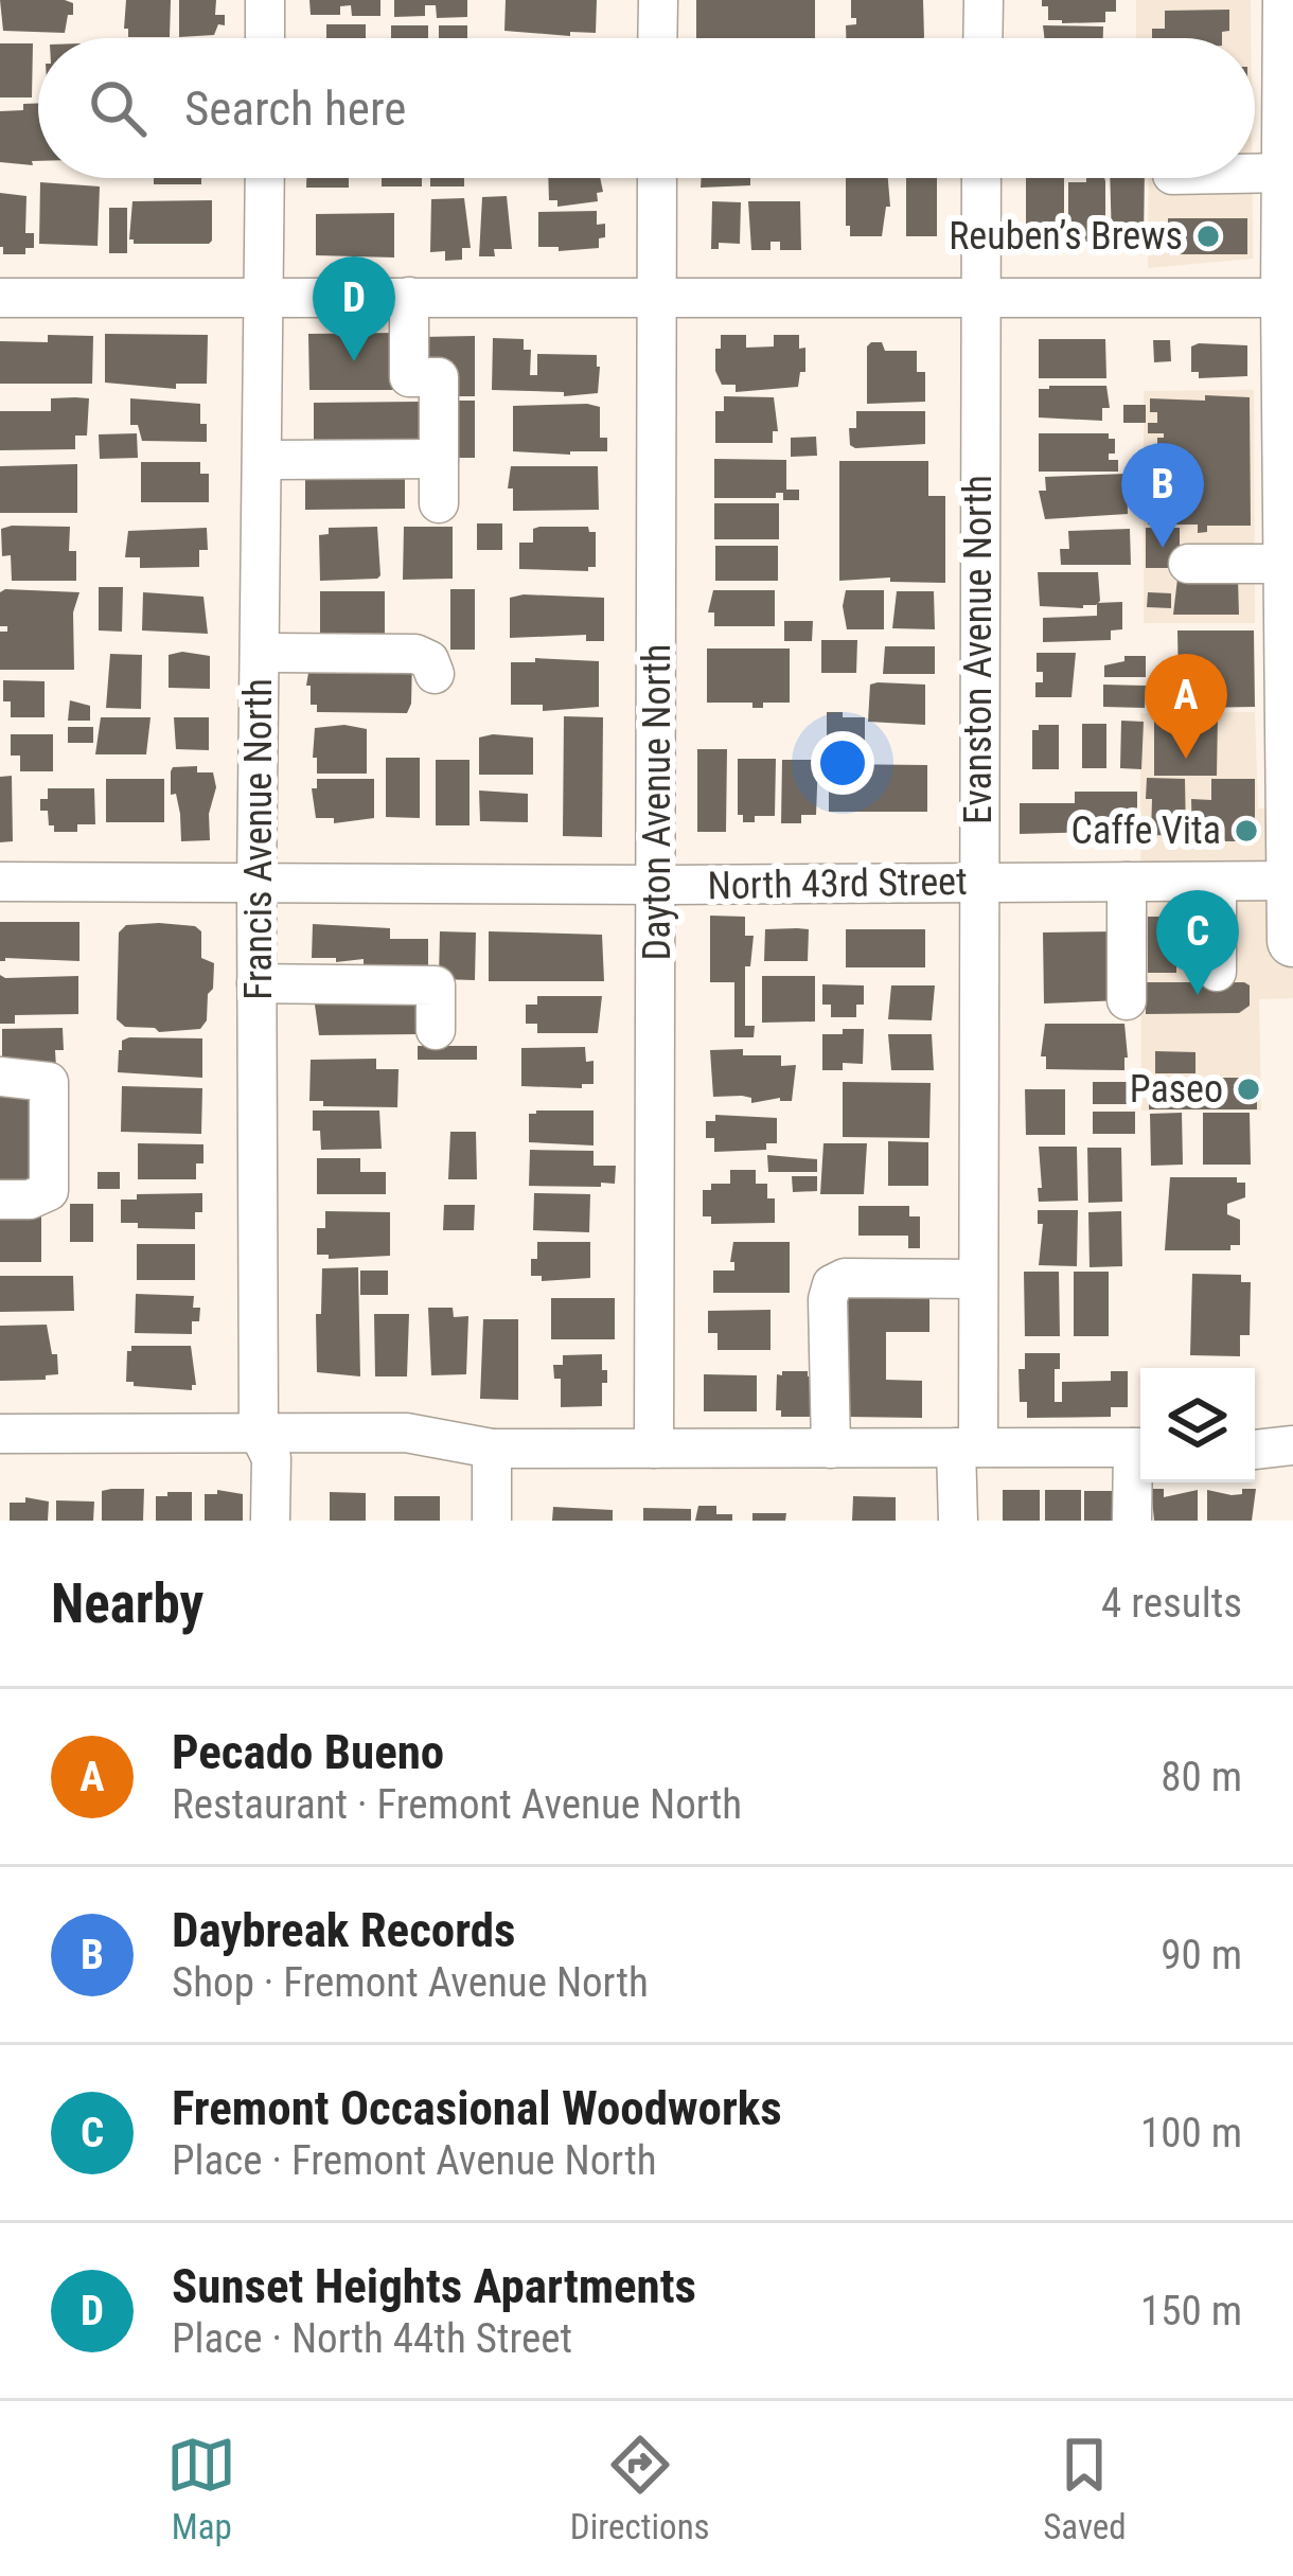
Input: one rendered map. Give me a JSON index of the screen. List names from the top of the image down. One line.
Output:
{"streets":{"street":["Evanston Avenue North","Dayton Avenue North","Francis Avenue North","North 43rd Street"]},"crossings":[["Evanston Avenue North","North 43rd Street"],["Dayton Avenue North","North 43rd Street"],["Francis Avenue North","North 43rd Street"]],"places":["Reuben’s Brews","Caffe Vita","Paseo"],"page":{"search":"Search here","pins":["D","B","A","C"],"heading":["Nearby","4 results"],"list":[{"mark":"A","name":"Pecado Bueno","note":"Restaurant · Fremont Avenue North","value":"80 m"},{"mark":"B","name":"Daybreak Records","note":"Shop · Fremont Avenue North","value":"90 m"},{"mark":"C","name":"Fremont Occasional Woodworks","note":"Place · Fremont Avenue North","value":"100 m"},{"mark":"D","name":"Sunset Heights Apartments","note":"Place · North 44th Street","value":"150 m"}],"nav":["Map","Directions","Saved"]}}
